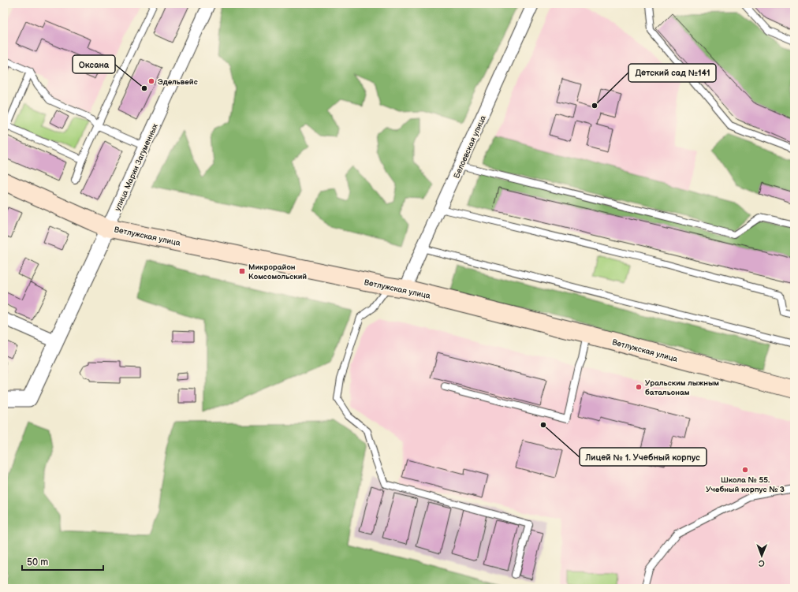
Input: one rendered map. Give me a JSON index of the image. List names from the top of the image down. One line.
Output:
{"streets":{"main road":["Ветлужская улица"],"street":["Белоевская улица","улица Марии Загуменных"]},"crossings":[["Белоевская улица","Ветлужская улица"],["улица Марии Загуменных","Ветлужская улица"]],"places":{"other":["Эдельвейс","Оксана","Детский сад №141","Уральским лыжным батальонам","Лицей № 1. Учебный корпус","Школа № 55. Учебный корпус № 3"],"transit":["Микрорайон Комсомольский"]},"scale_bar":"50 m","north":"bottom"}
